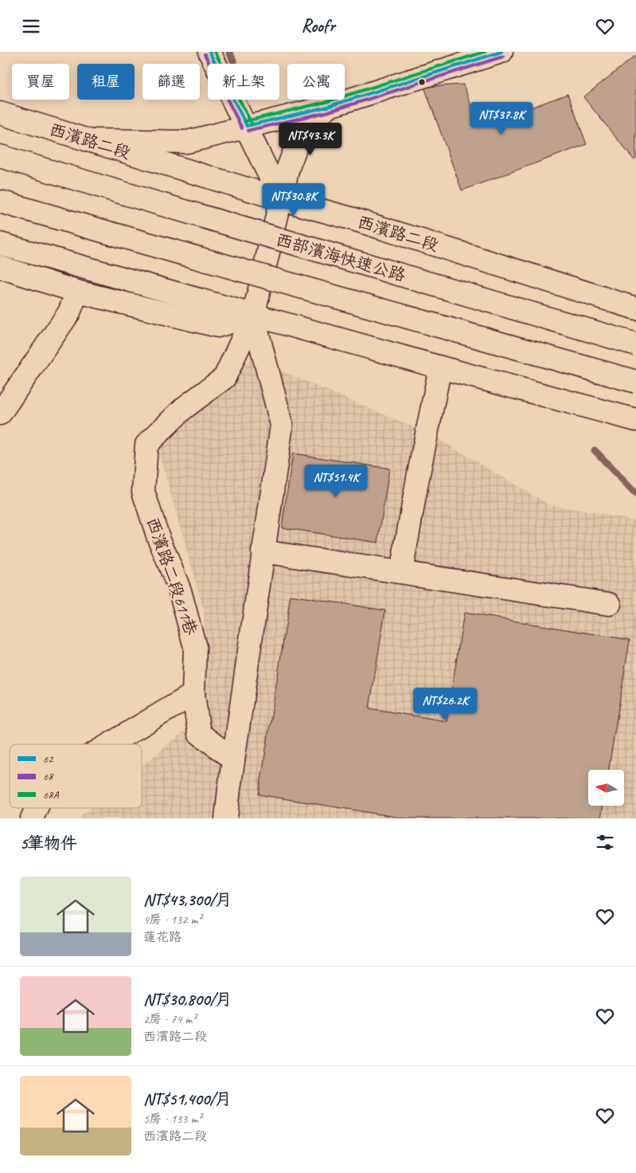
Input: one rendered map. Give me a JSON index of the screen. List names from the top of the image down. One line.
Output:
{"streets":{"main road":["西濱路二段","西部濱海快速公路","西濱路二段611巷"]},"crossings":[["西濱路二段","西濱路二段611巷"]],"lines":["transit line 62","transit line 68A","transit line 68"],"legend":["62","68","68A"],"north":"left","page":{"header":"Roofr","chip":["買屋","租屋","篩選","新上架","公寓"],"price":["NT$37.8K","NT$43.3K","NT$30.8K","NT$51.4K","NT$26.2K"],"heading":"5筆物件","list":[{"name":"NT$43,300/月","note":"4房 · 132 m² · 蓮花路"},{"name":"NT$30,800/月","note":"2房 · 74 m² · 西濱路二段"},{"name":"NT$51,400/月","note":"5房 · 133 m² · 西濱路二段"}]}}
